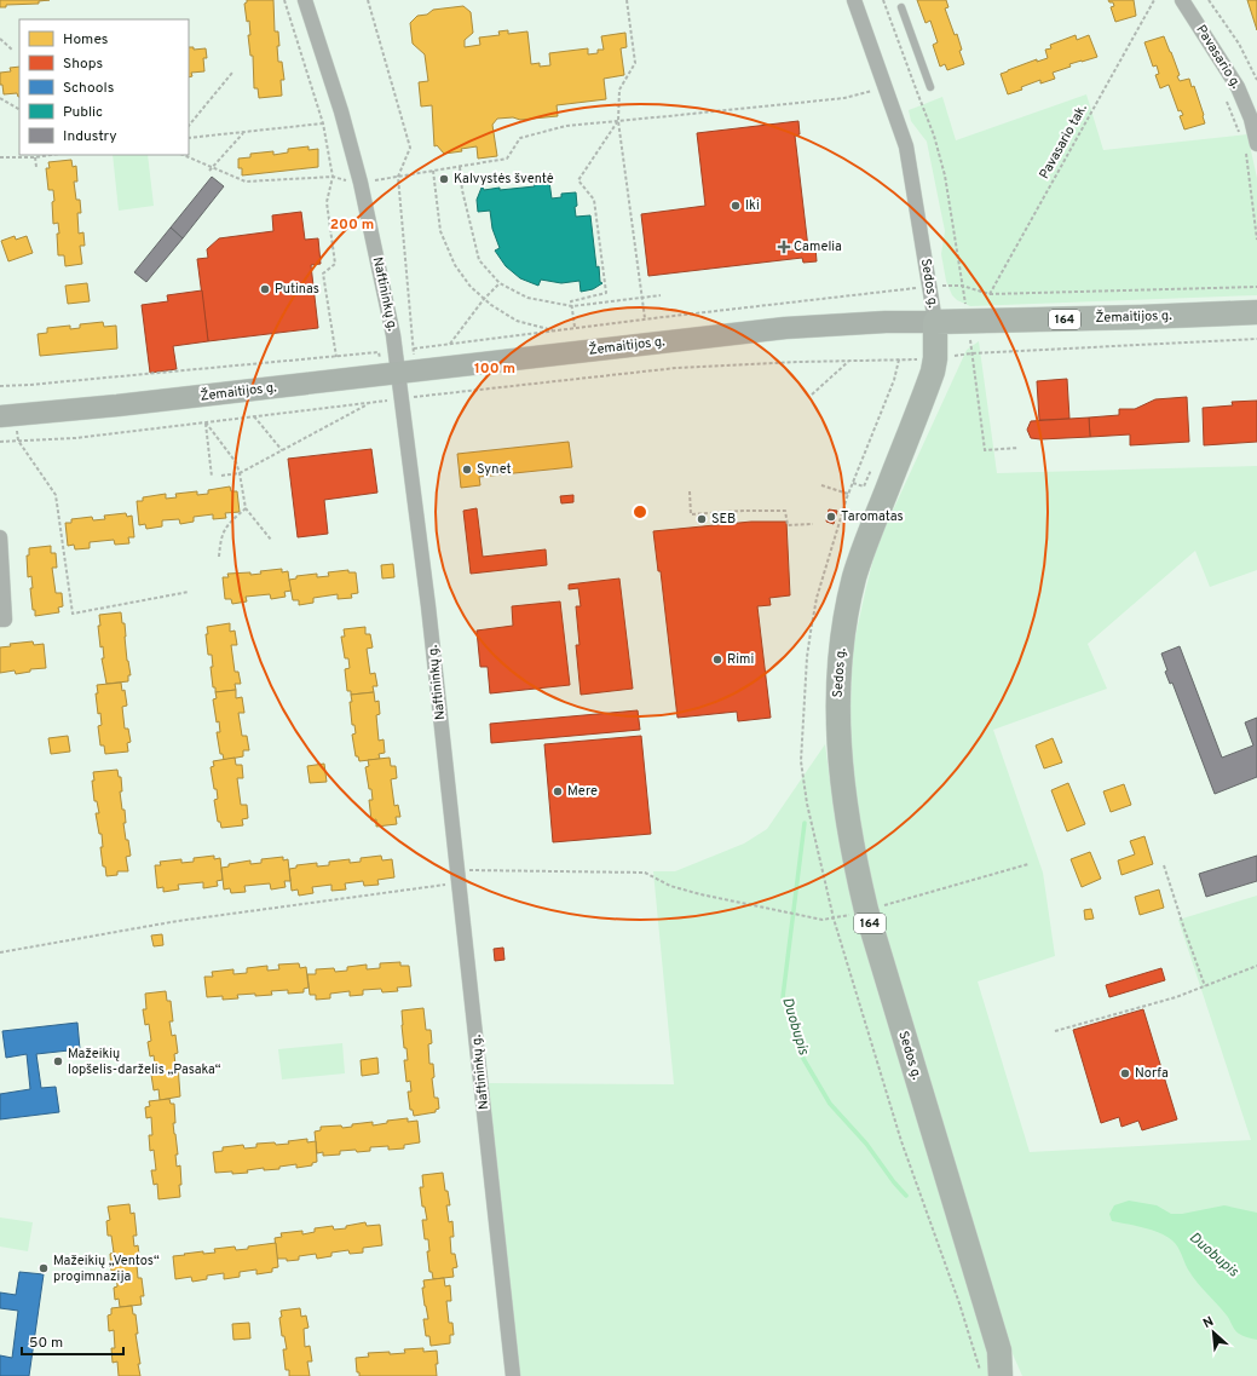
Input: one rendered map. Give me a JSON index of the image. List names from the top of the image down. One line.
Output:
{"streets":{"main road":["Sedos g.","Žemaitijos g.","164"],"street":["Pavasario g.","Naftininkų g."],"path":["Pavasario tak."]},"crossings":[["Sedos g.","Žemaitijos g."],["Naftininkų g.","Žemaitijos g."]],"water":["Duobupis"],"places":{"other":["Kalvystės šventė","Iki","Putinas","Synet","Taromatas","SEB","Rimi","Mere","Mažeikių lopšelis-darželis „Pasaka“","Norfa","Mažeikių „Ventos“ progimnazija"],"health":["Camelia"]},"legend":["Homes","Shops","Schools","Public","Industry"],"scale_bar":"50 m","north":"top left","rings":["200 m","100 m"]}
